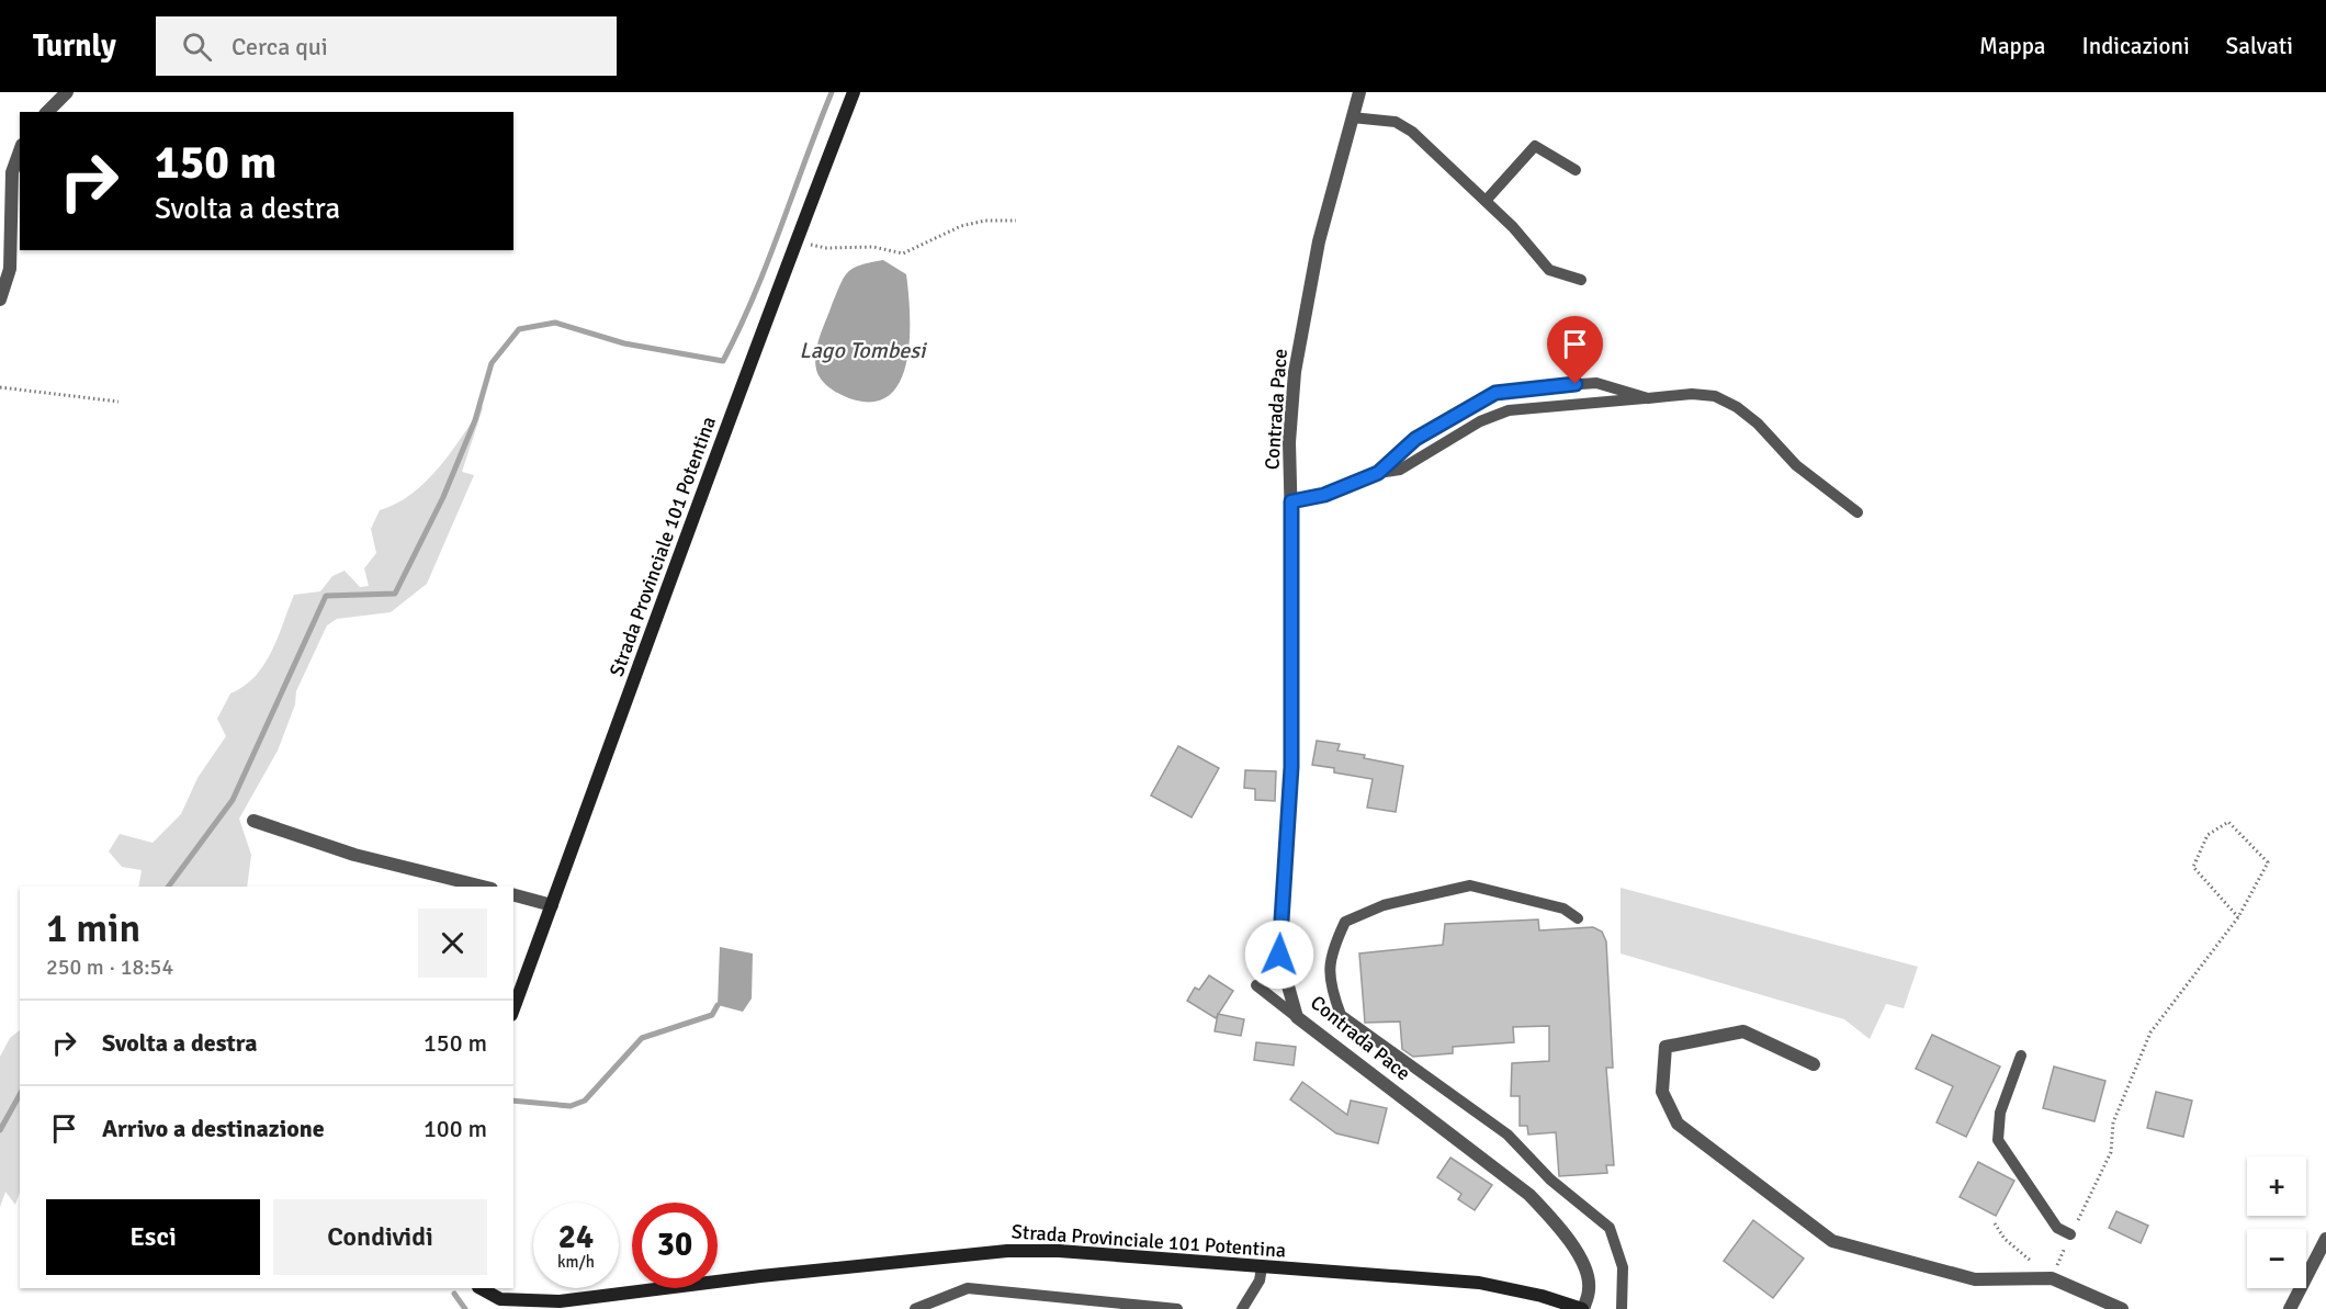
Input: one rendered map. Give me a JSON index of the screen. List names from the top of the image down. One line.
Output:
{"streets":{"main road":["Strada Provinciale 101 Potentina"],"street":["Contrada Pace"]},"crossings":[["Contrada Pace","Strada Provinciale 101 Potentina"]],"water":["Lago Tombesi"],"page":{"header":"Turnly","search":"Cerca qui","nav":["Mappa","Indicazioni","Salvati"],"turn":["150 m","Svolta a destra"],"heading":["1 min","250 m · 18:54"],"list":[{"name":"Svolta a destra","value":"150 m"},{"name":"Arrivo a destinazione","value":"100 m"}],"map_buttons":["+","−"],"buttons":["Esci","Condividi"],"speed":"24 km/h","limit":"30"}}
